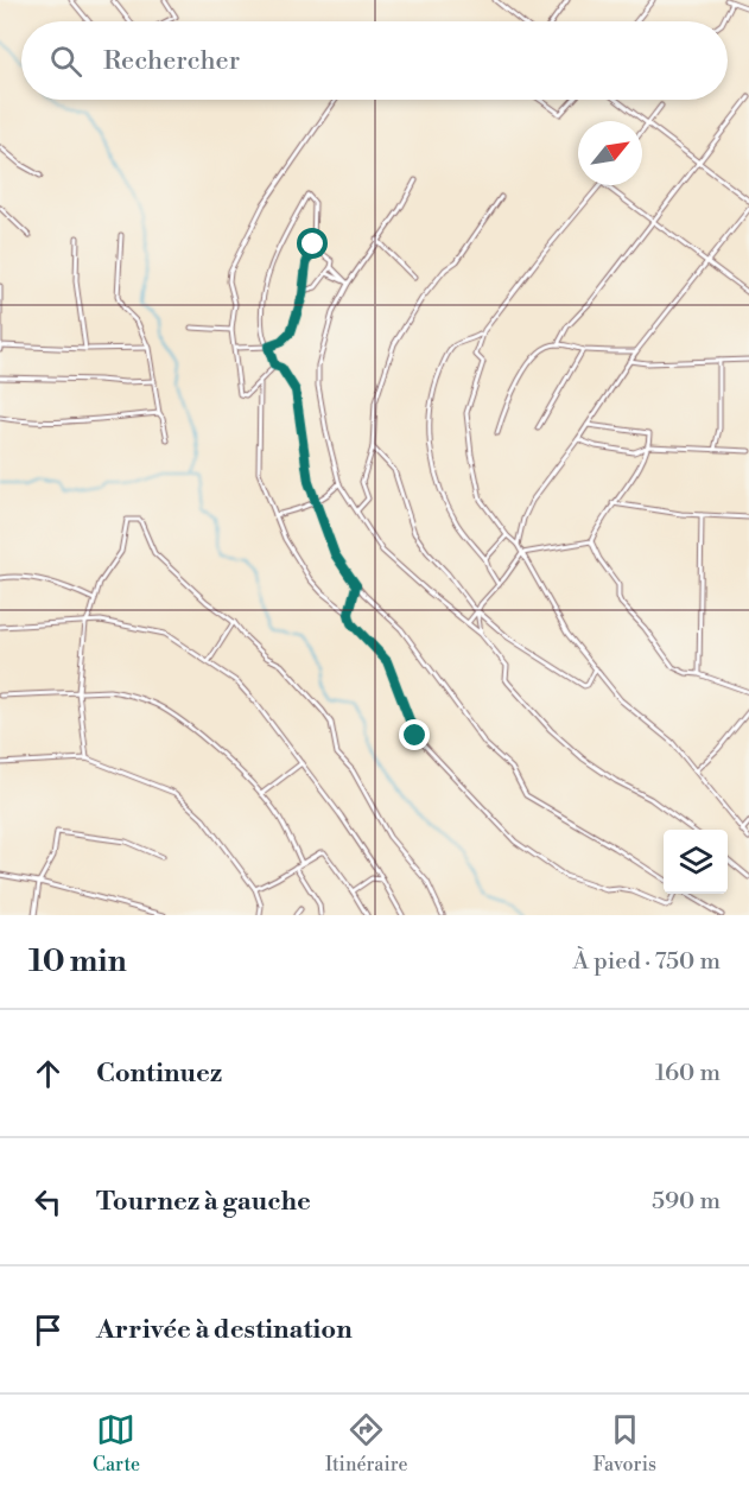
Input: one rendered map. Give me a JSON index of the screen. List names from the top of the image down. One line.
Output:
{"north":"top right","page":{"search":"Rechercher","heading":["10 min","À pied · 750 m"],"list":[["Continuez","160 m"],["Tournez à gauche","590 m"],"Arrivée à destination"],"nav":["Carte","Itinéraire","Favoris"]}}
